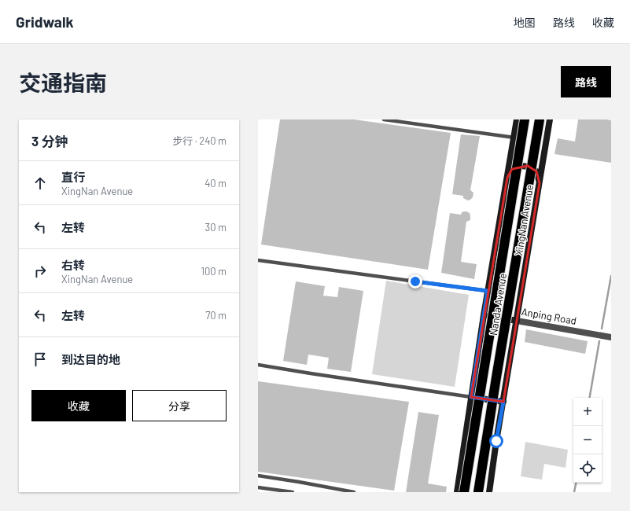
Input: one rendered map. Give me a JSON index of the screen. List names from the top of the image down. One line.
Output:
{"streets":{"highway":["Nanda Avenue"],"main road":["XingNan Avenue","Anping Road"]},"crossings":[["XingNan Avenue","Anping Road"]],"page":{"header":"Gridwalk","nav":["地图","路线","收藏"],"title":"交通指南","buttons":["路线",["收藏","分享"]],"heading":["3 分钟","步行 · 240 m"],"list":[["直行","XingNan Avenue","40 m"],["左转","30 m"],["右转","XingNan Avenue","100 m"],["左转","70 m"],"到达目的地"],"map_buttons":["+","−"]}}
